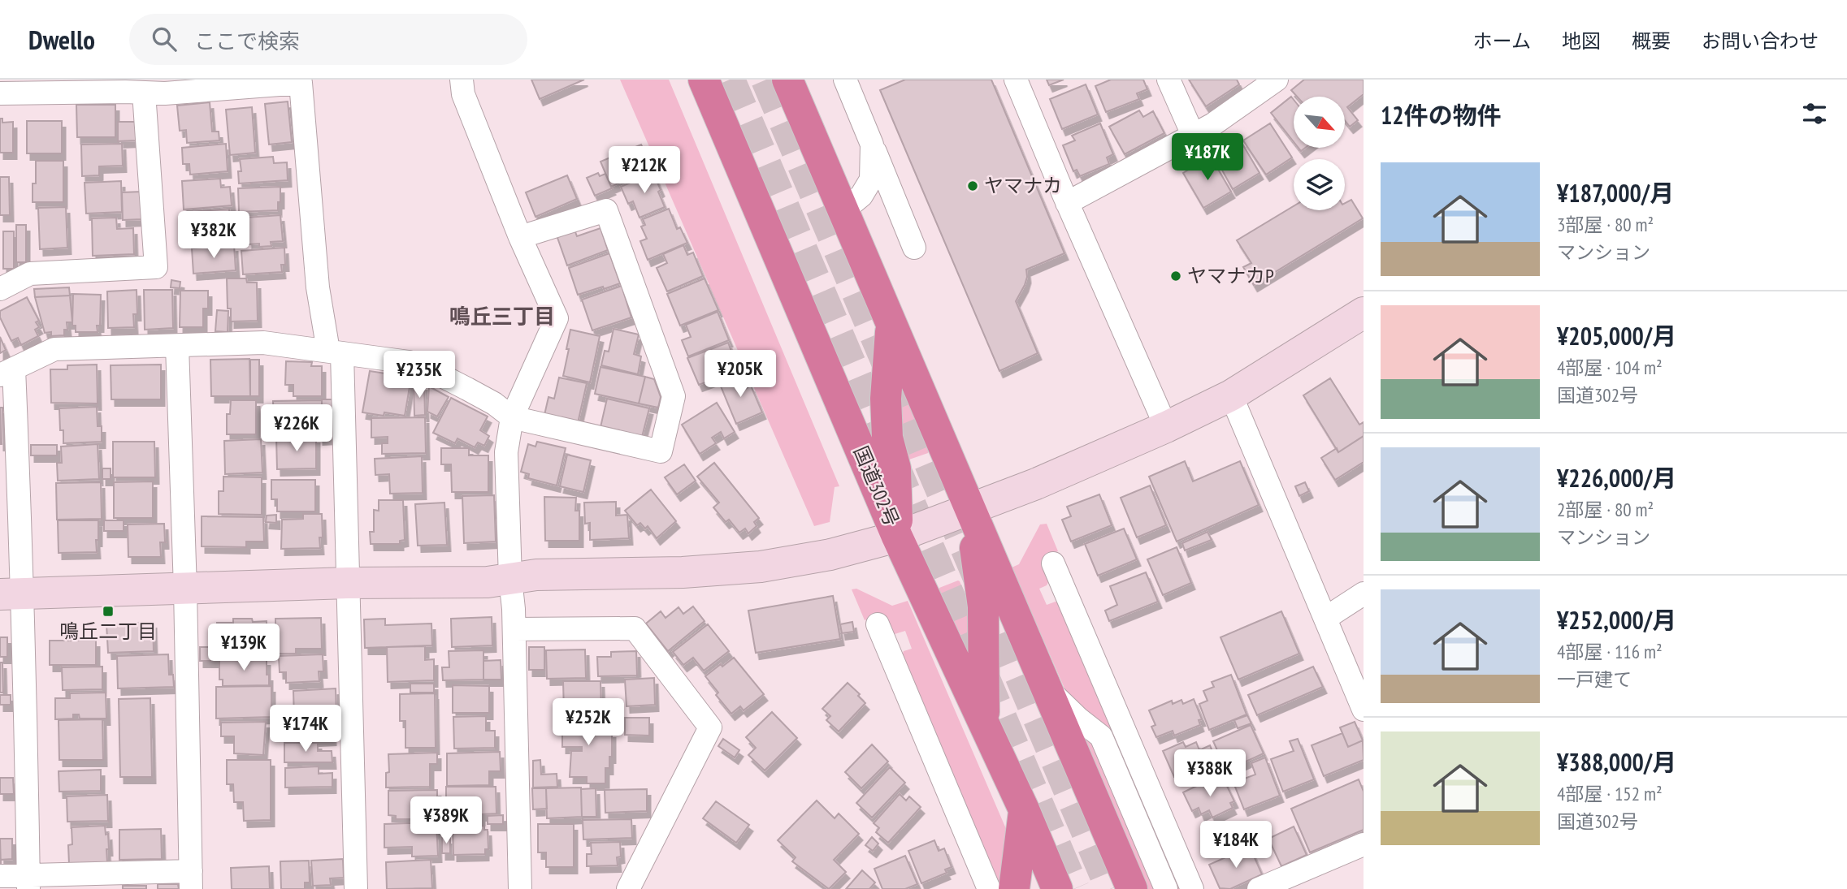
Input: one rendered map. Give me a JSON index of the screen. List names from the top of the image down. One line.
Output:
{"streets":{"highway":["国道302号"]},"districts":["鳴丘三丁目"],"places":{"other":["ヤマナカ","ヤマナカP"],"transit":["鳴丘二丁目"]},"north":"bottom right","page":{"header":"Dwello","search":"ここで検索","nav":["ホーム","地図","概要","お問い合わせ"],"heading":"12件の物件","price":["¥187K","¥212K","¥382K","¥205K","¥235K","¥226K","¥139K","¥252K","¥174K","¥388K","¥389K","¥184K"],"list":[{"name":"¥187,000/月","note":"3部屋 · 80 m² · マンション"},{"name":"¥205,000/月","note":"4部屋 · 104 m² · 国道302号"},{"name":"¥226,000/月","note":"2部屋 · 80 m² · マンション"},{"name":"¥252,000/月","note":"4部屋 · 116 m² · 一戸建て"},{"name":"¥388,000/月","note":"4部屋 · 152 m² · 国道302号"}]}}
